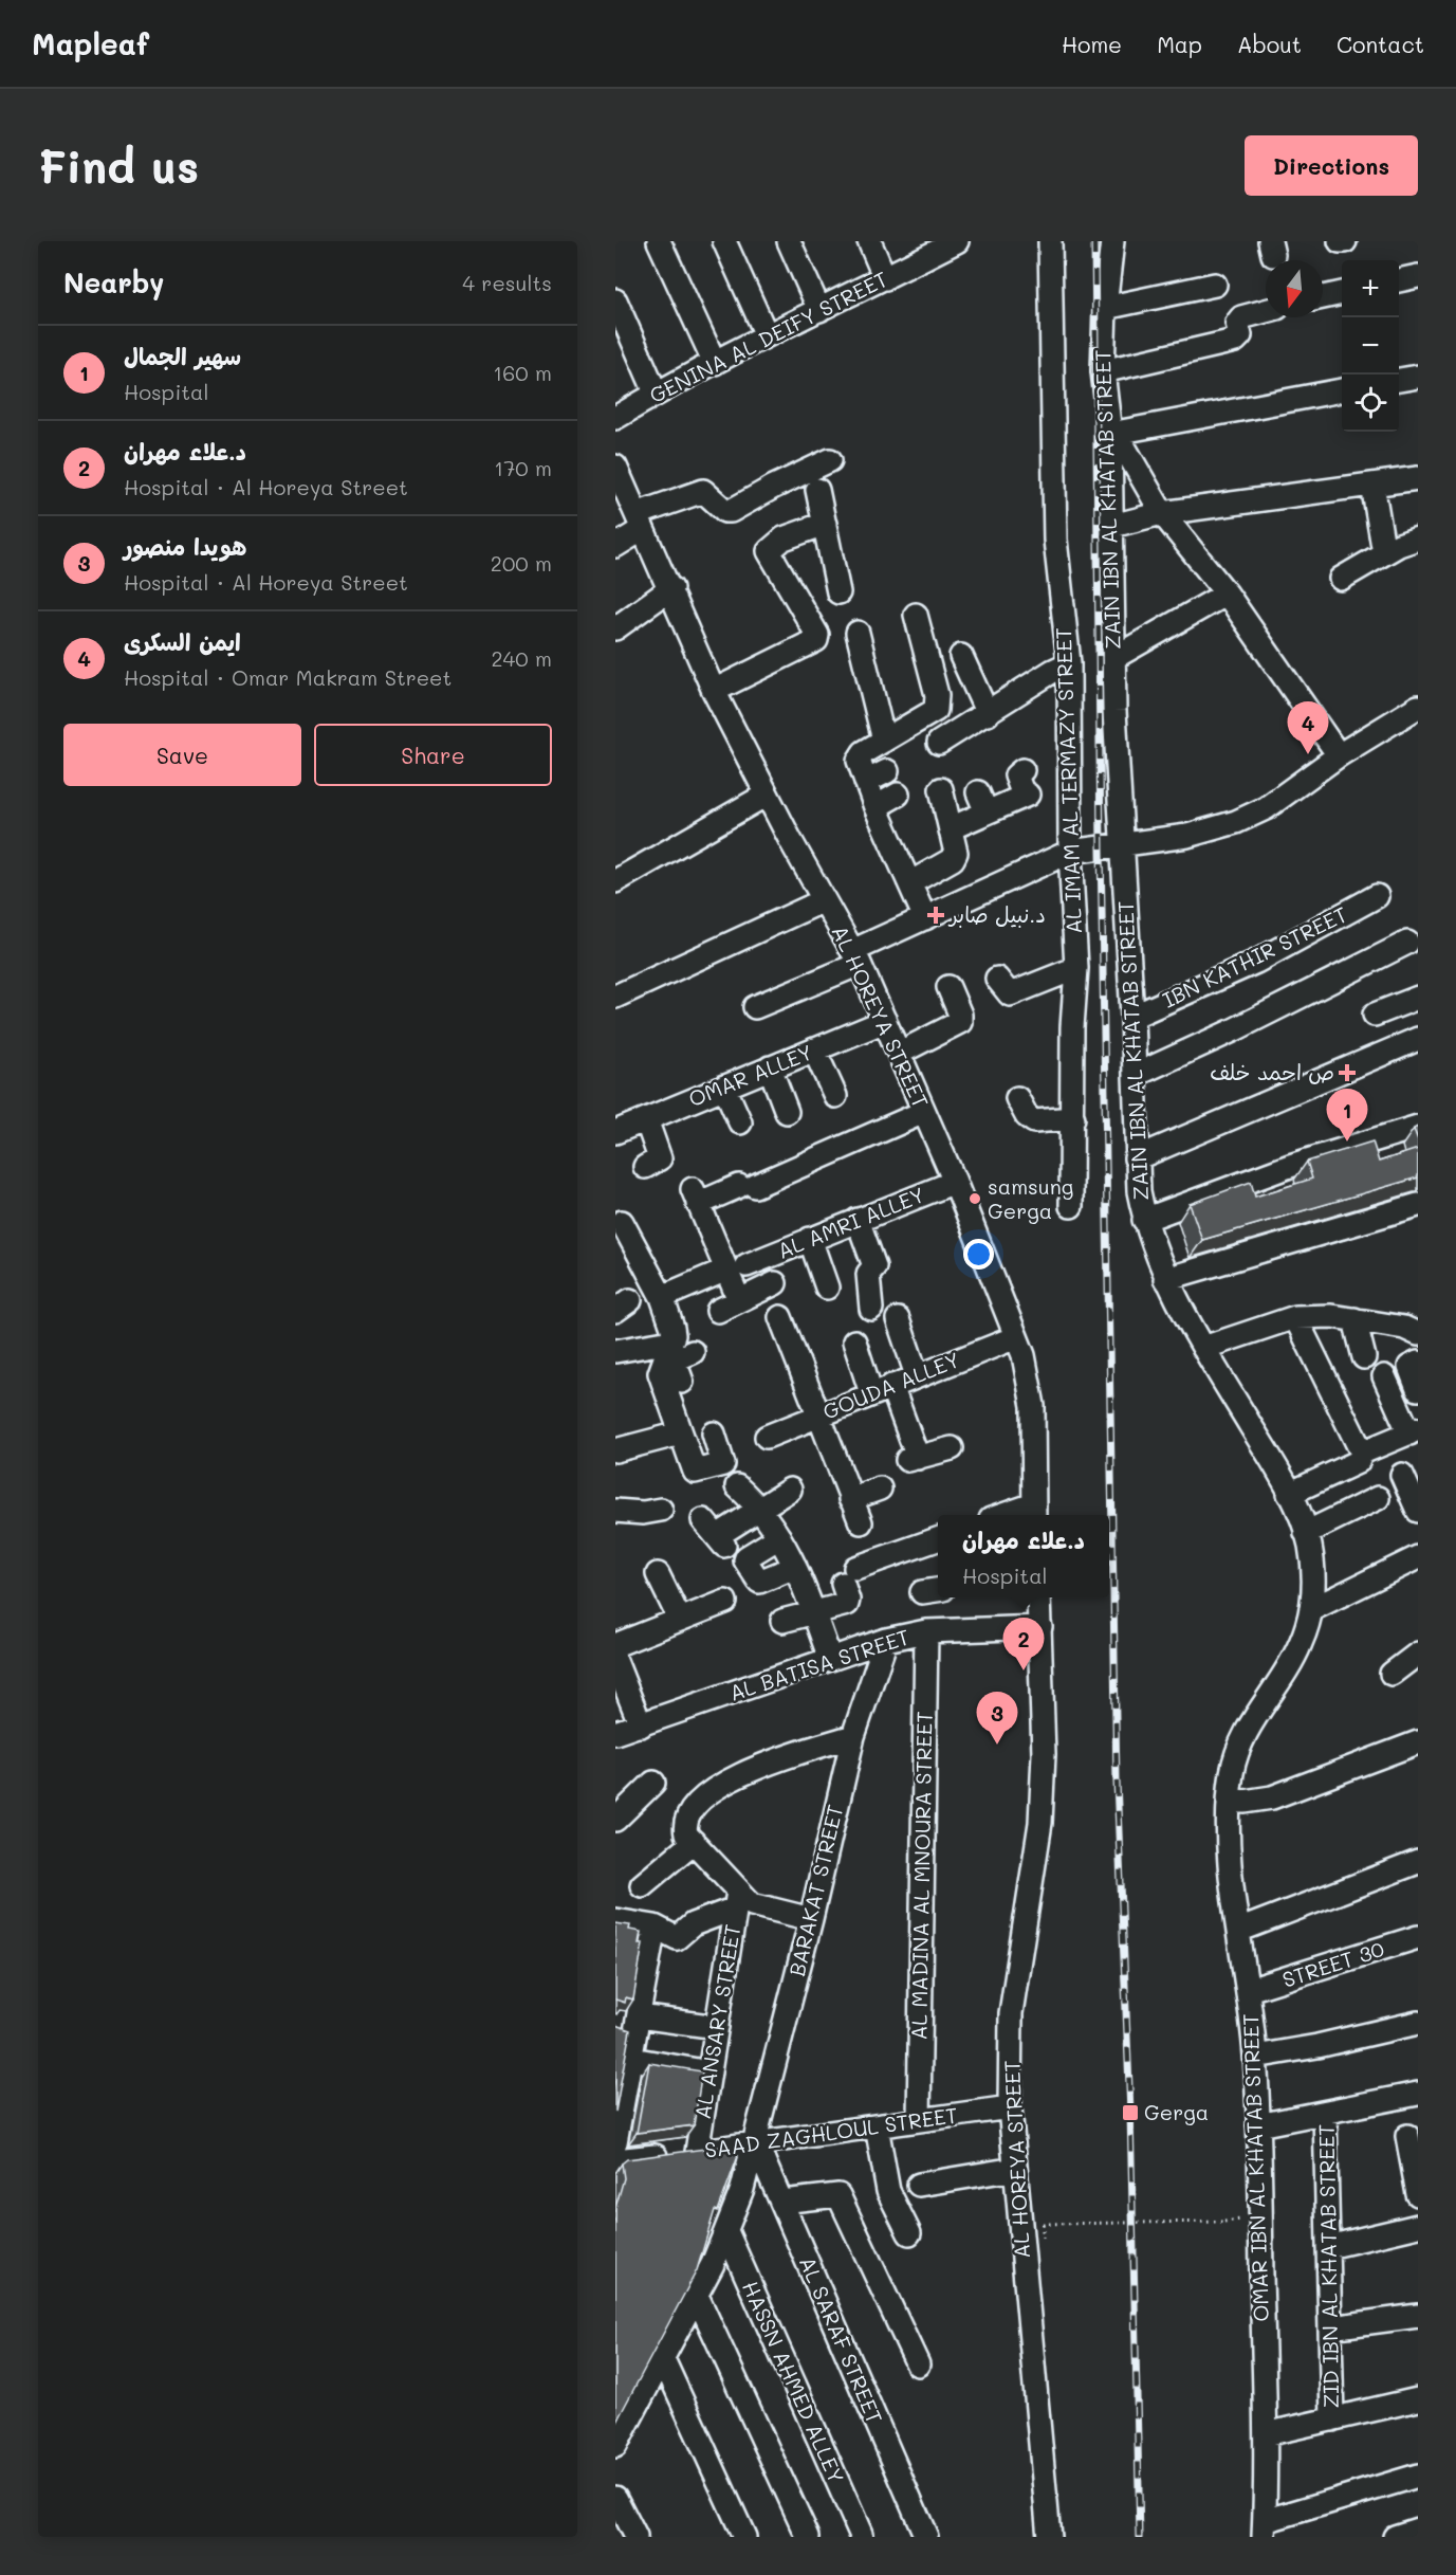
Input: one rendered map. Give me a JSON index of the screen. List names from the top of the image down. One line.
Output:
{"streets":{"street":["GENINA AL DEIFY STREET","ZAIN IBN AL KHATAB STREET","AL IMAM AL TERMAZY STREET","IBN KATHIR STREET","AL HOREYA STREET","OMAR ALLEY","AL AMRI ALLEY","GOUDA ALLEY","AL BATISA STREET","AL MADINA AL MNOURA STREET","BARAKAT STREET","STREET 30","AL ANSARY STREET","SAAD ZAGHLOUL STREET","OMAR IBN AL KHATAB STREET","ZID IBN AL KHATAB STREET","AL SARAF STREET","HASSN AHMED ALLEY"]},"crossings":[["ZAIN IBN AL KHATAB STREET","IBN KATHIR STREET"],["ZAIN IBN AL KHATAB STREET","OMAR IBN AL KHATAB STREET"],["AL HOREYA STREET","OMAR ALLEY"],["AL HOREYA STREET","AL AMRI ALLEY"],["AL HOREYA STREET","GOUDA ALLEY"],["AL HOREYA STREET","AL BATISA STREET"],["AL HOREYA STREET","SAAD ZAGHLOUL STREET"],["AL BATISA STREET","AL MADINA AL MNOURA STREET"],["AL BATISA STREET","BARAKAT STREET"],["AL MADINA AL MNOURA STREET","SAAD ZAGHLOUL STREET"],["BARAKAT STREET","SAAD ZAGHLOUL STREET"],["BARAKAT STREET","AL SARAF STREET"],["BARAKAT STREET","HASSN AHMED ALLEY"],["STREET 30","OMAR IBN AL KHATAB STREET"],["AL ANSARY STREET","SAAD ZAGHLOUL STREET"],["SAAD ZAGHLOUL STREET","AL SARAF STREET"]],"places":{"health":["د.نبيل صابر","ص احمد خلف"],"other":["samsung Gerga"],"transit":["Gerga"]},"north":"bottom","page":{"header":"Mapleaf","nav":["Home","Map","About","Contact"],"buttons":["Directions",["Save","Share"]],"title":"Find us","heading":["Nearby","4 results"],"map_buttons":["+","−"],"list":[{"mark":"1","name":"سهير الجمال","note":"Hospital","value":"160 m"},{"mark":"2","name":"د.علاء مهران","note":"Hospital · Al Horeya Street","value":"170 m"},{"mark":"3","name":"هويدا منصور","note":"Hospital · Al Horeya Street","value":"200 m"},{"mark":"4","name":"ايمن السكرى","note":"Hospital · Omar Makram Street","value":"240 m"}],"pins":["4","1","2","3"],"popup":["د.علاء مهران","Hospital"]}}
